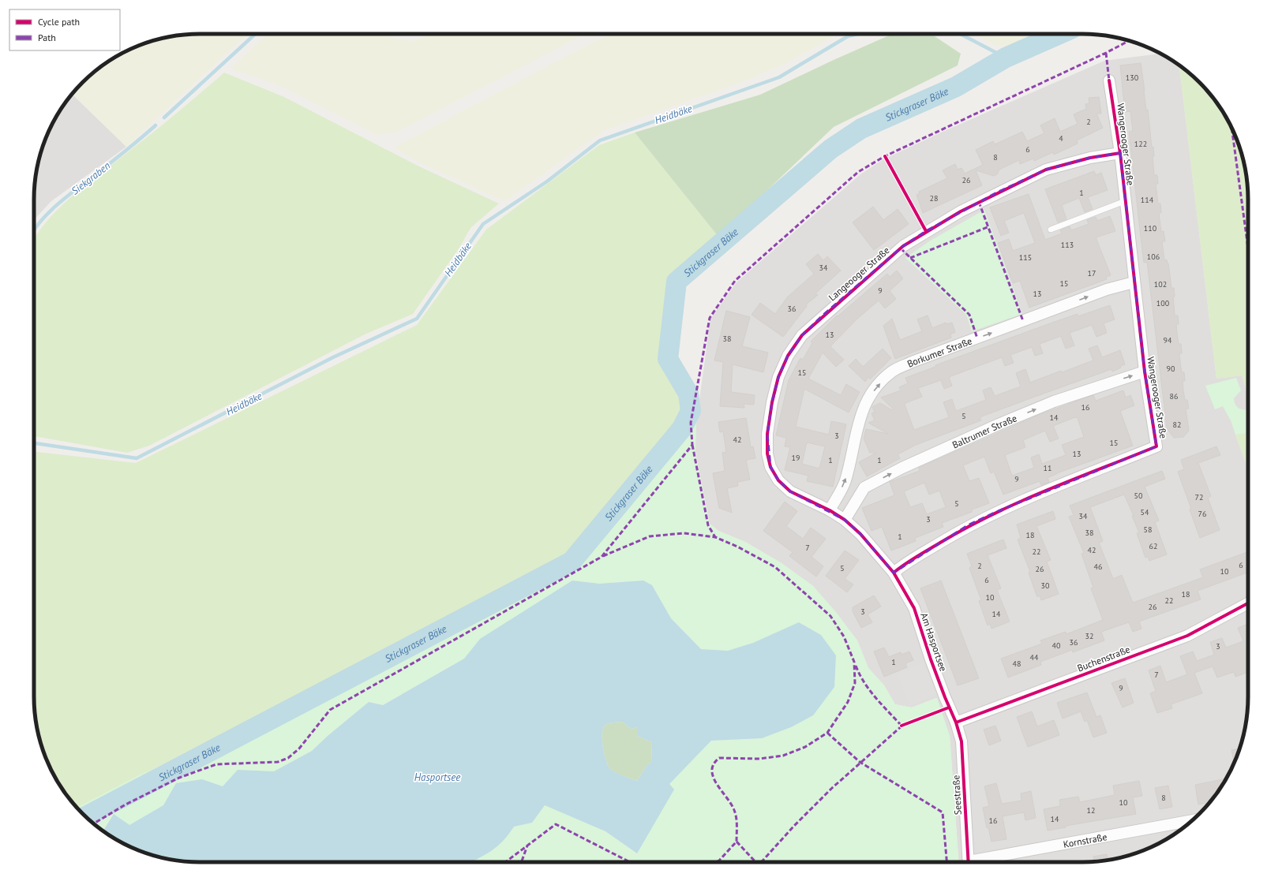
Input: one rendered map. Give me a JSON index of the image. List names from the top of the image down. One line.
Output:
{"streets":{"street":["Wangerooger Straße","Langeooger Straße","Borkumer Straße","Baltrumer Straße","Am Hasportsee","Buchenstraße","Seestraße","Kornstraße"]},"crossings":[["Wangerooger Straße","Langeooger Straße"],["Wangerooger Straße","Borkumer Straße"],["Wangerooger Straße","Baltrumer Straße"],["Wangerooger Straße","Am Hasportsee"],["Langeooger Straße","Borkumer Straße"],["Langeooger Straße","Am Hasportsee"],["Borkumer Straße","Am Hasportsee"],["Baltrumer Straße","Am Hasportsee"],["Am Hasportsee","Buchenstraße"],["Am Hasportsee","Seestraße"],["Buchenstraße","Seestraße"]],"one_way":["Borkumer Straße","Baltrumer Straße"],"water":["Stickgraser Bäke","Heidbäke","Siekgraben","Hasportsee"],"house_numbers":["130","2","4","122","6","8","26","1","28","114","110","113","106","115","34","17","15","102","9","13","100","36","13","38","94","90","15","86","16","5","14","82","3","42","15","13","19","1","1","11","9","50","72","5","54","76","34","3","58","38","18","1","62","7","42","22","6","2","46","5","26","10","6","30","18","10","22","26","3","14","32","36","40","3","44","1","48","7","9","8","10","12","14","16"],"legend":["Cycle path","Path"]}
